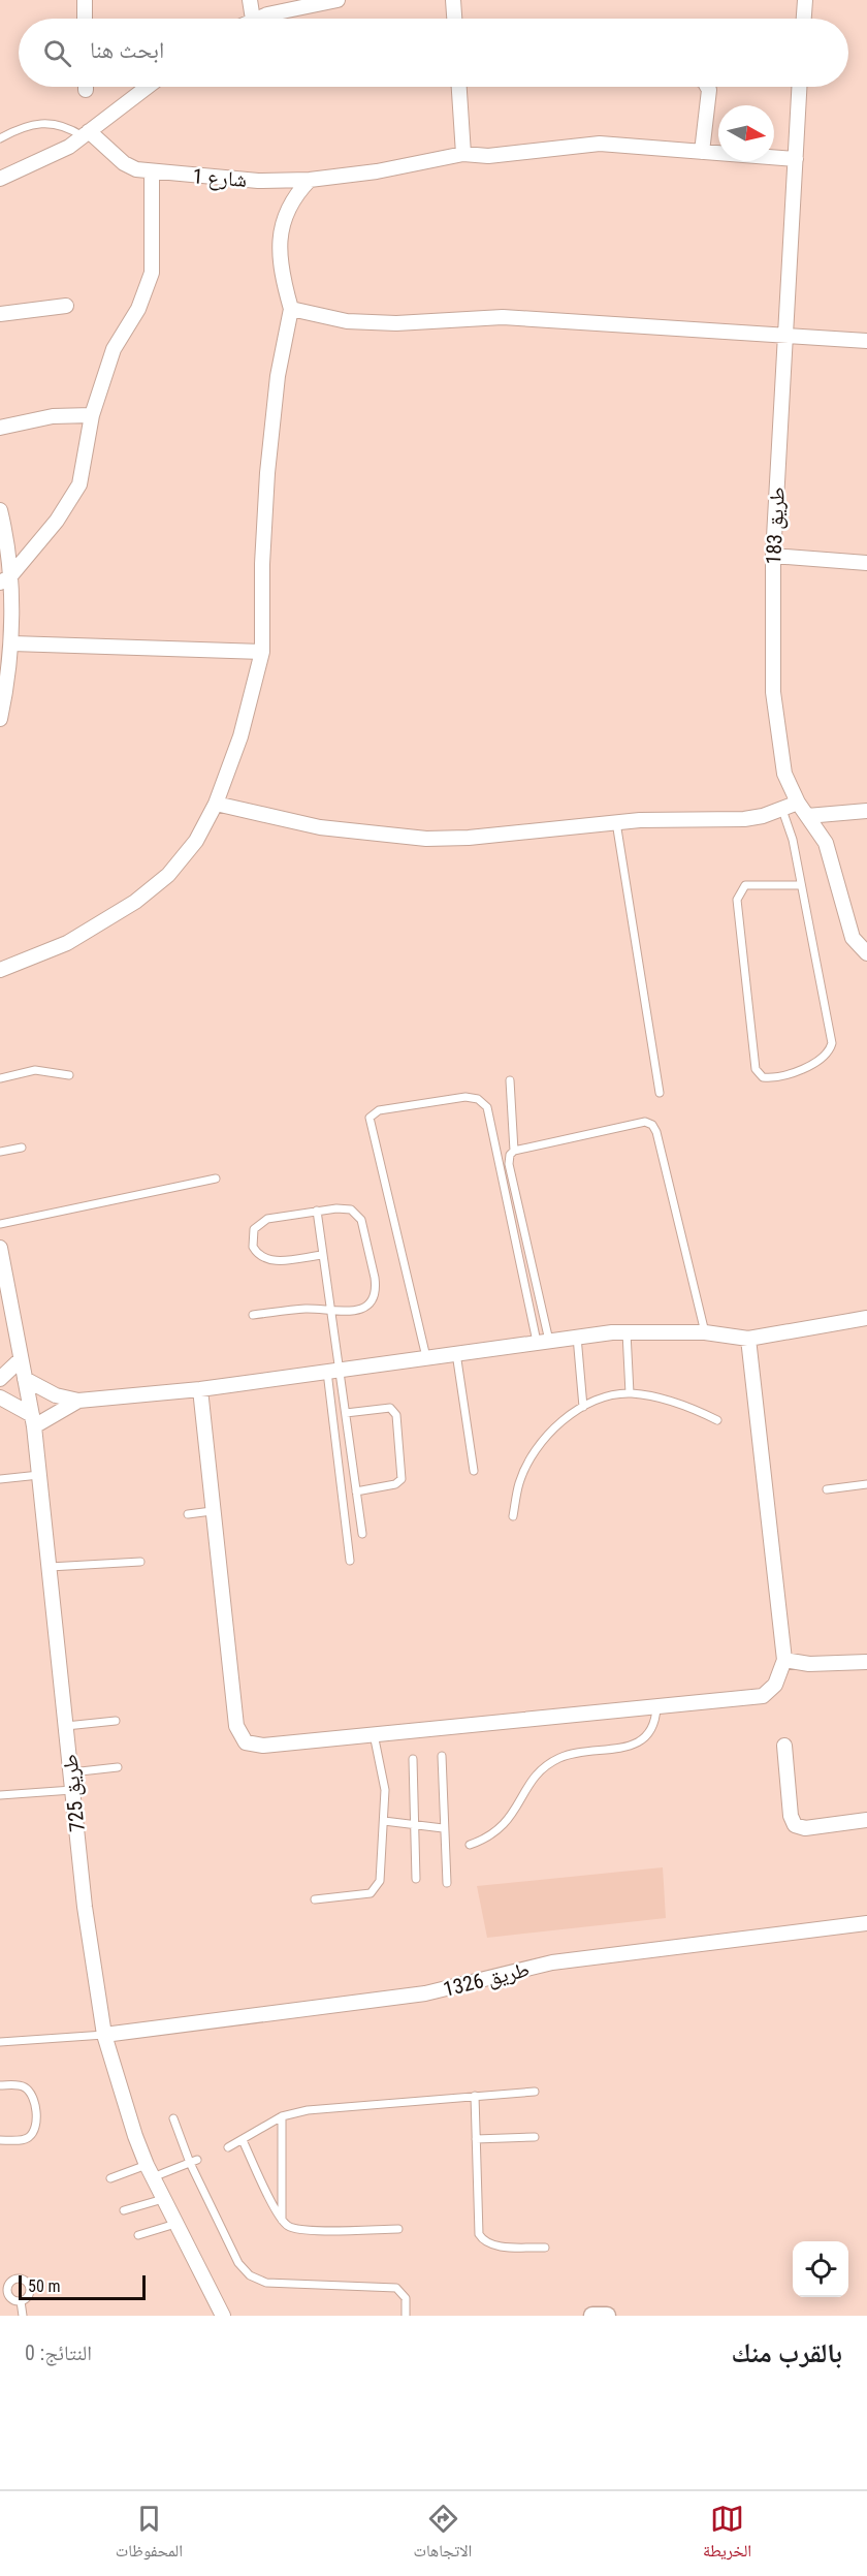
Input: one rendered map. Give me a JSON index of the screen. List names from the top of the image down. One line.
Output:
{"streets":{"street":["شارع 1","طريق 183","طريق 725","طريق 1326"]},"crossings":[["شارع 1","طريق 183"],["طريق 725","طريق 1326"]],"scale_bar":"50 m","north":"right","page":{"search":"ابحث هنا","scale":"50 m","heading":["بالقرب منك","النتائج: 0"],"nav":["الخريطة","الاتجاهات","المحفوظات"]}}
